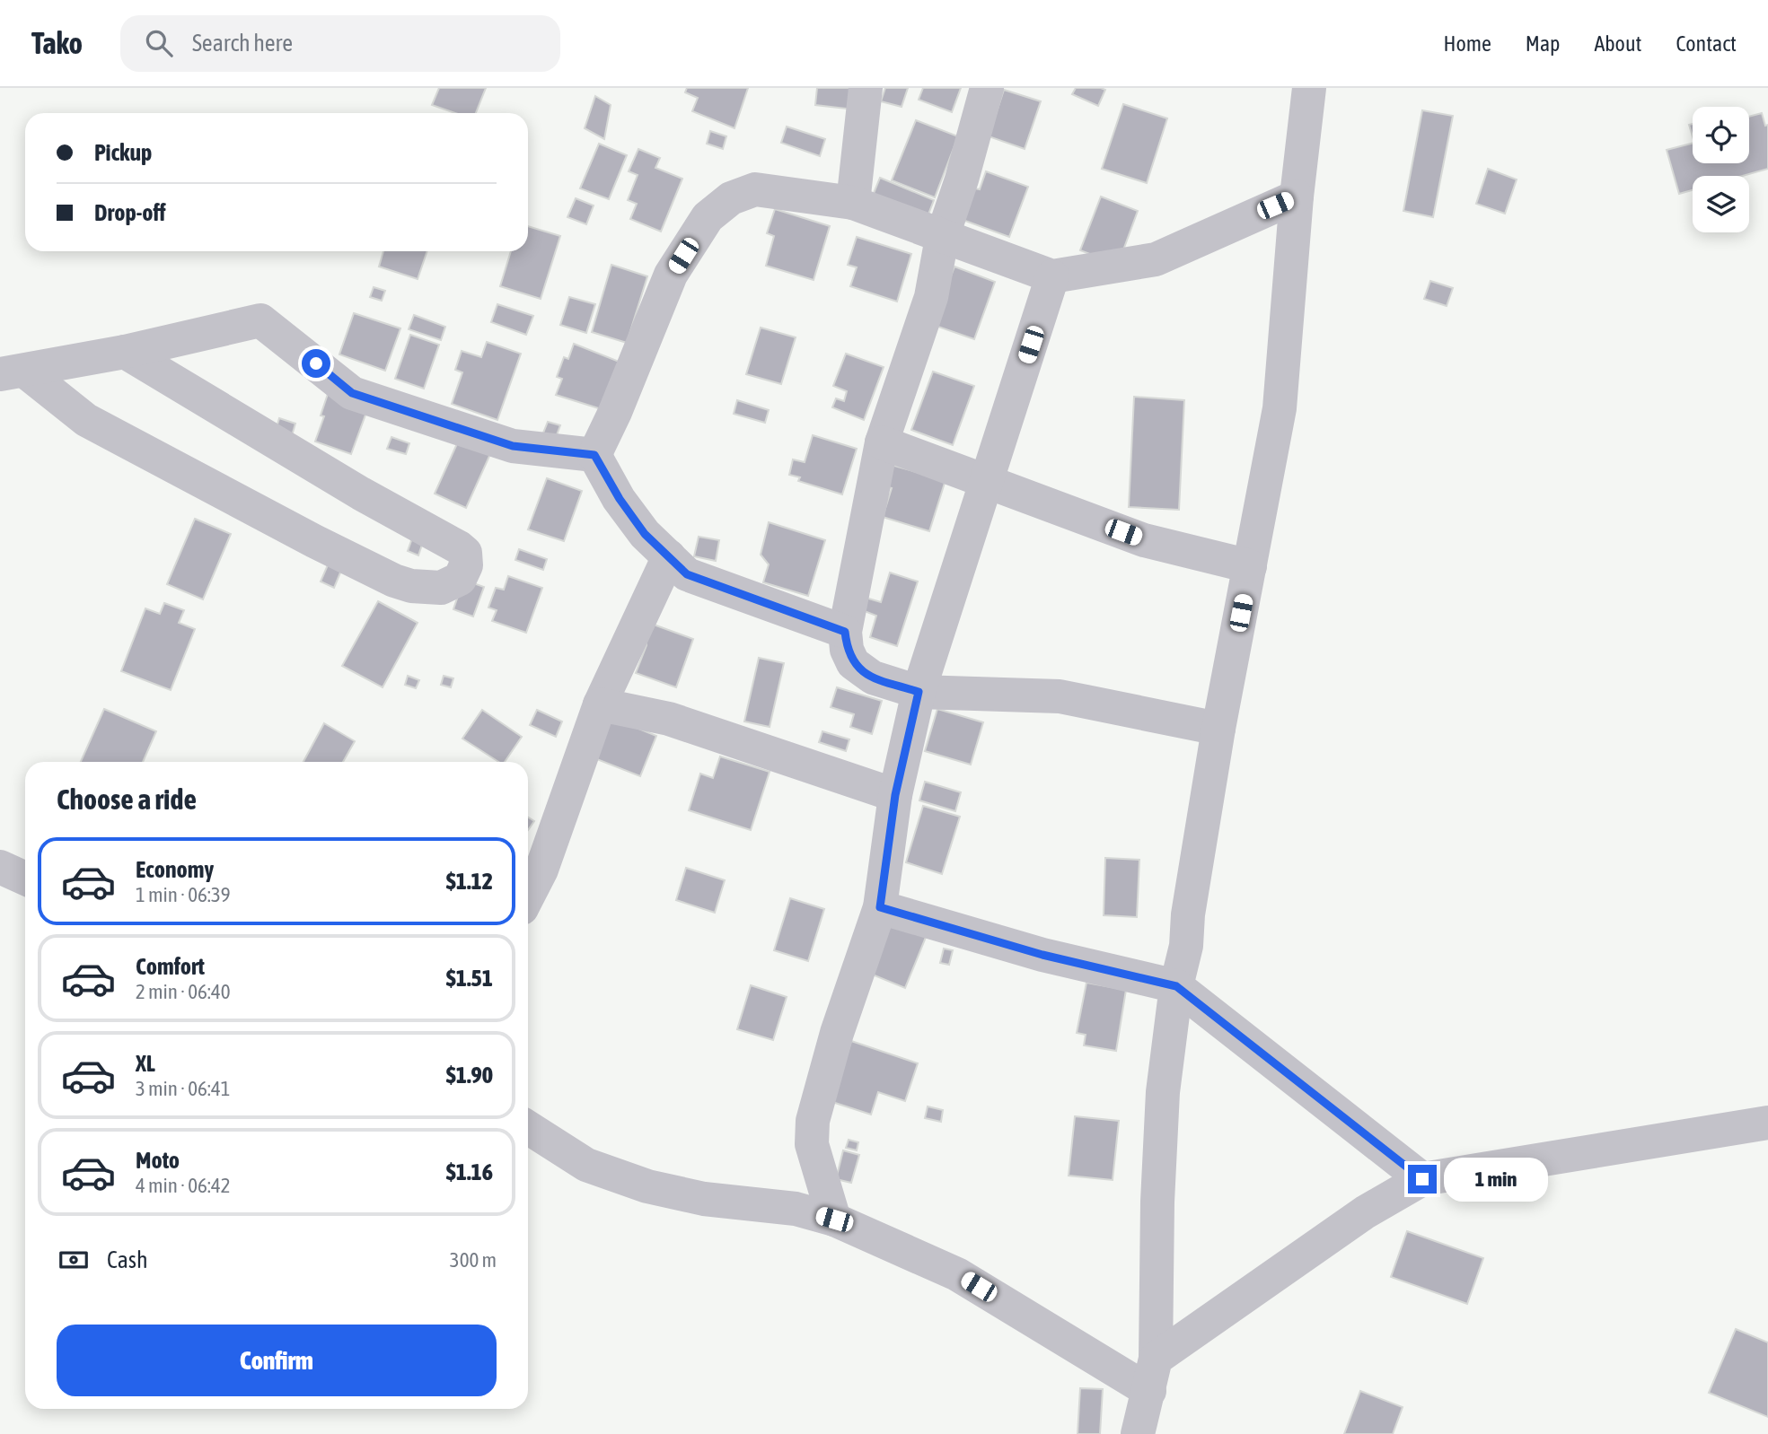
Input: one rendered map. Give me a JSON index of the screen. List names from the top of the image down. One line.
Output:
{"page":{"header":"Tako","search":"Search here","nav":["Home","Map","About","Contact"],"banner":["Pickup","Drop-off"],"heading":"Choose a ride","list":[{"name":"Economy","note":"1 min · 06:39","value":"$1.12"},{"name":"Comfort","note":"2 min · 06:40","value":"$1.51"},{"name":"XL","note":"3 min · 06:41","value":"$1.90"},{"name":"Moto","note":"4 min · 06:42","value":"$1.16"}],"bubble":"1 min","pay":["Cash","300 m"],"buttons":"Confirm"}}
